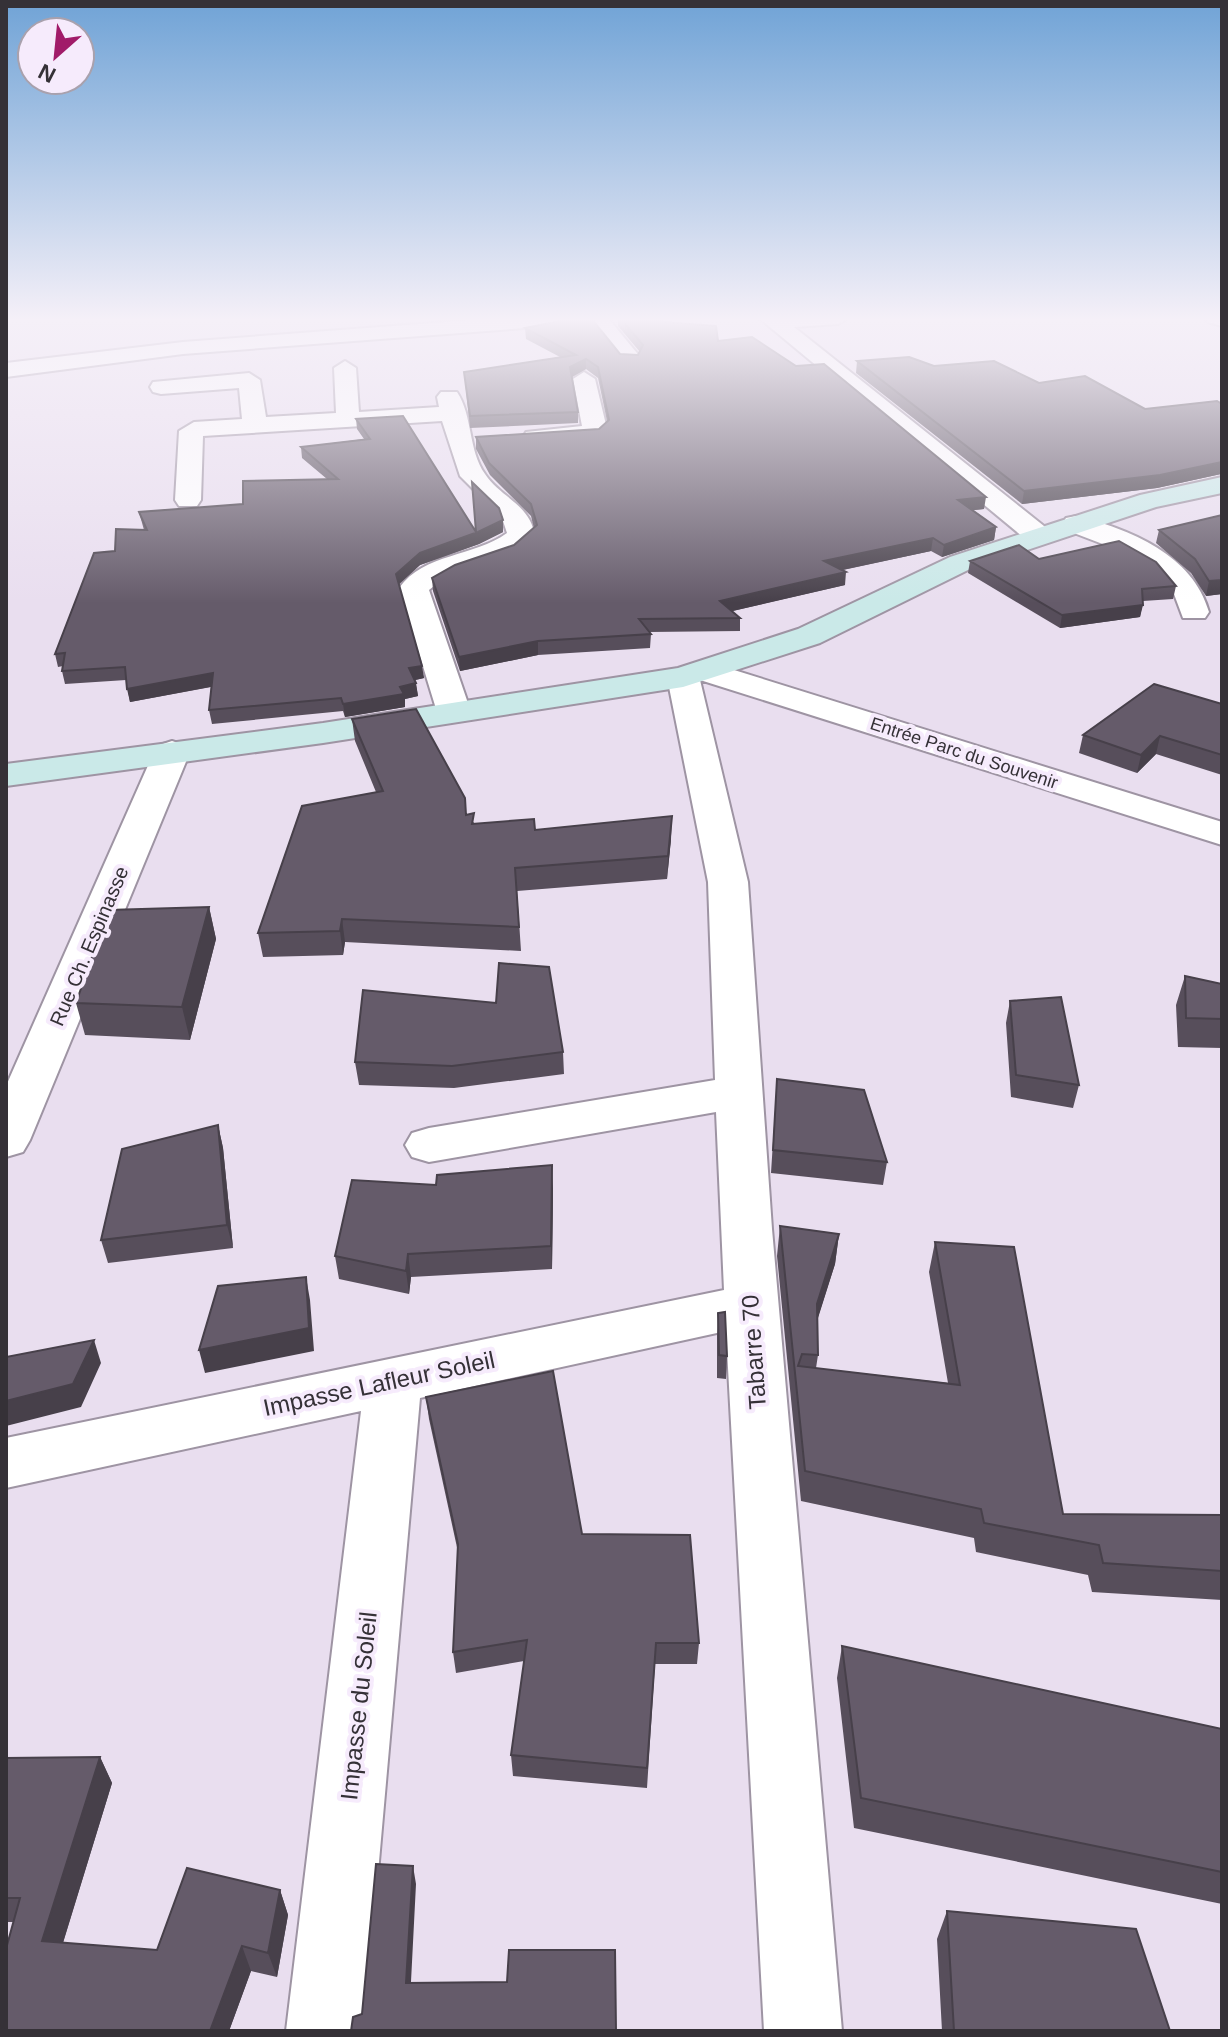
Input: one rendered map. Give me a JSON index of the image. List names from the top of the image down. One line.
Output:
{"streets":{"street":["Entrée Parc du Souvenir","Rue Ch. Espinasse","Tabarre 70","Impasse Lafleur Soleil","Impasse du Soleil"]},"crossings":[["Entrée Parc du Souvenir","Tabarre 70"],["Tabarre 70","Impasse Lafleur Soleil"],["Impasse Lafleur Soleil","Impasse du Soleil"]],"north":"bottom left"}
